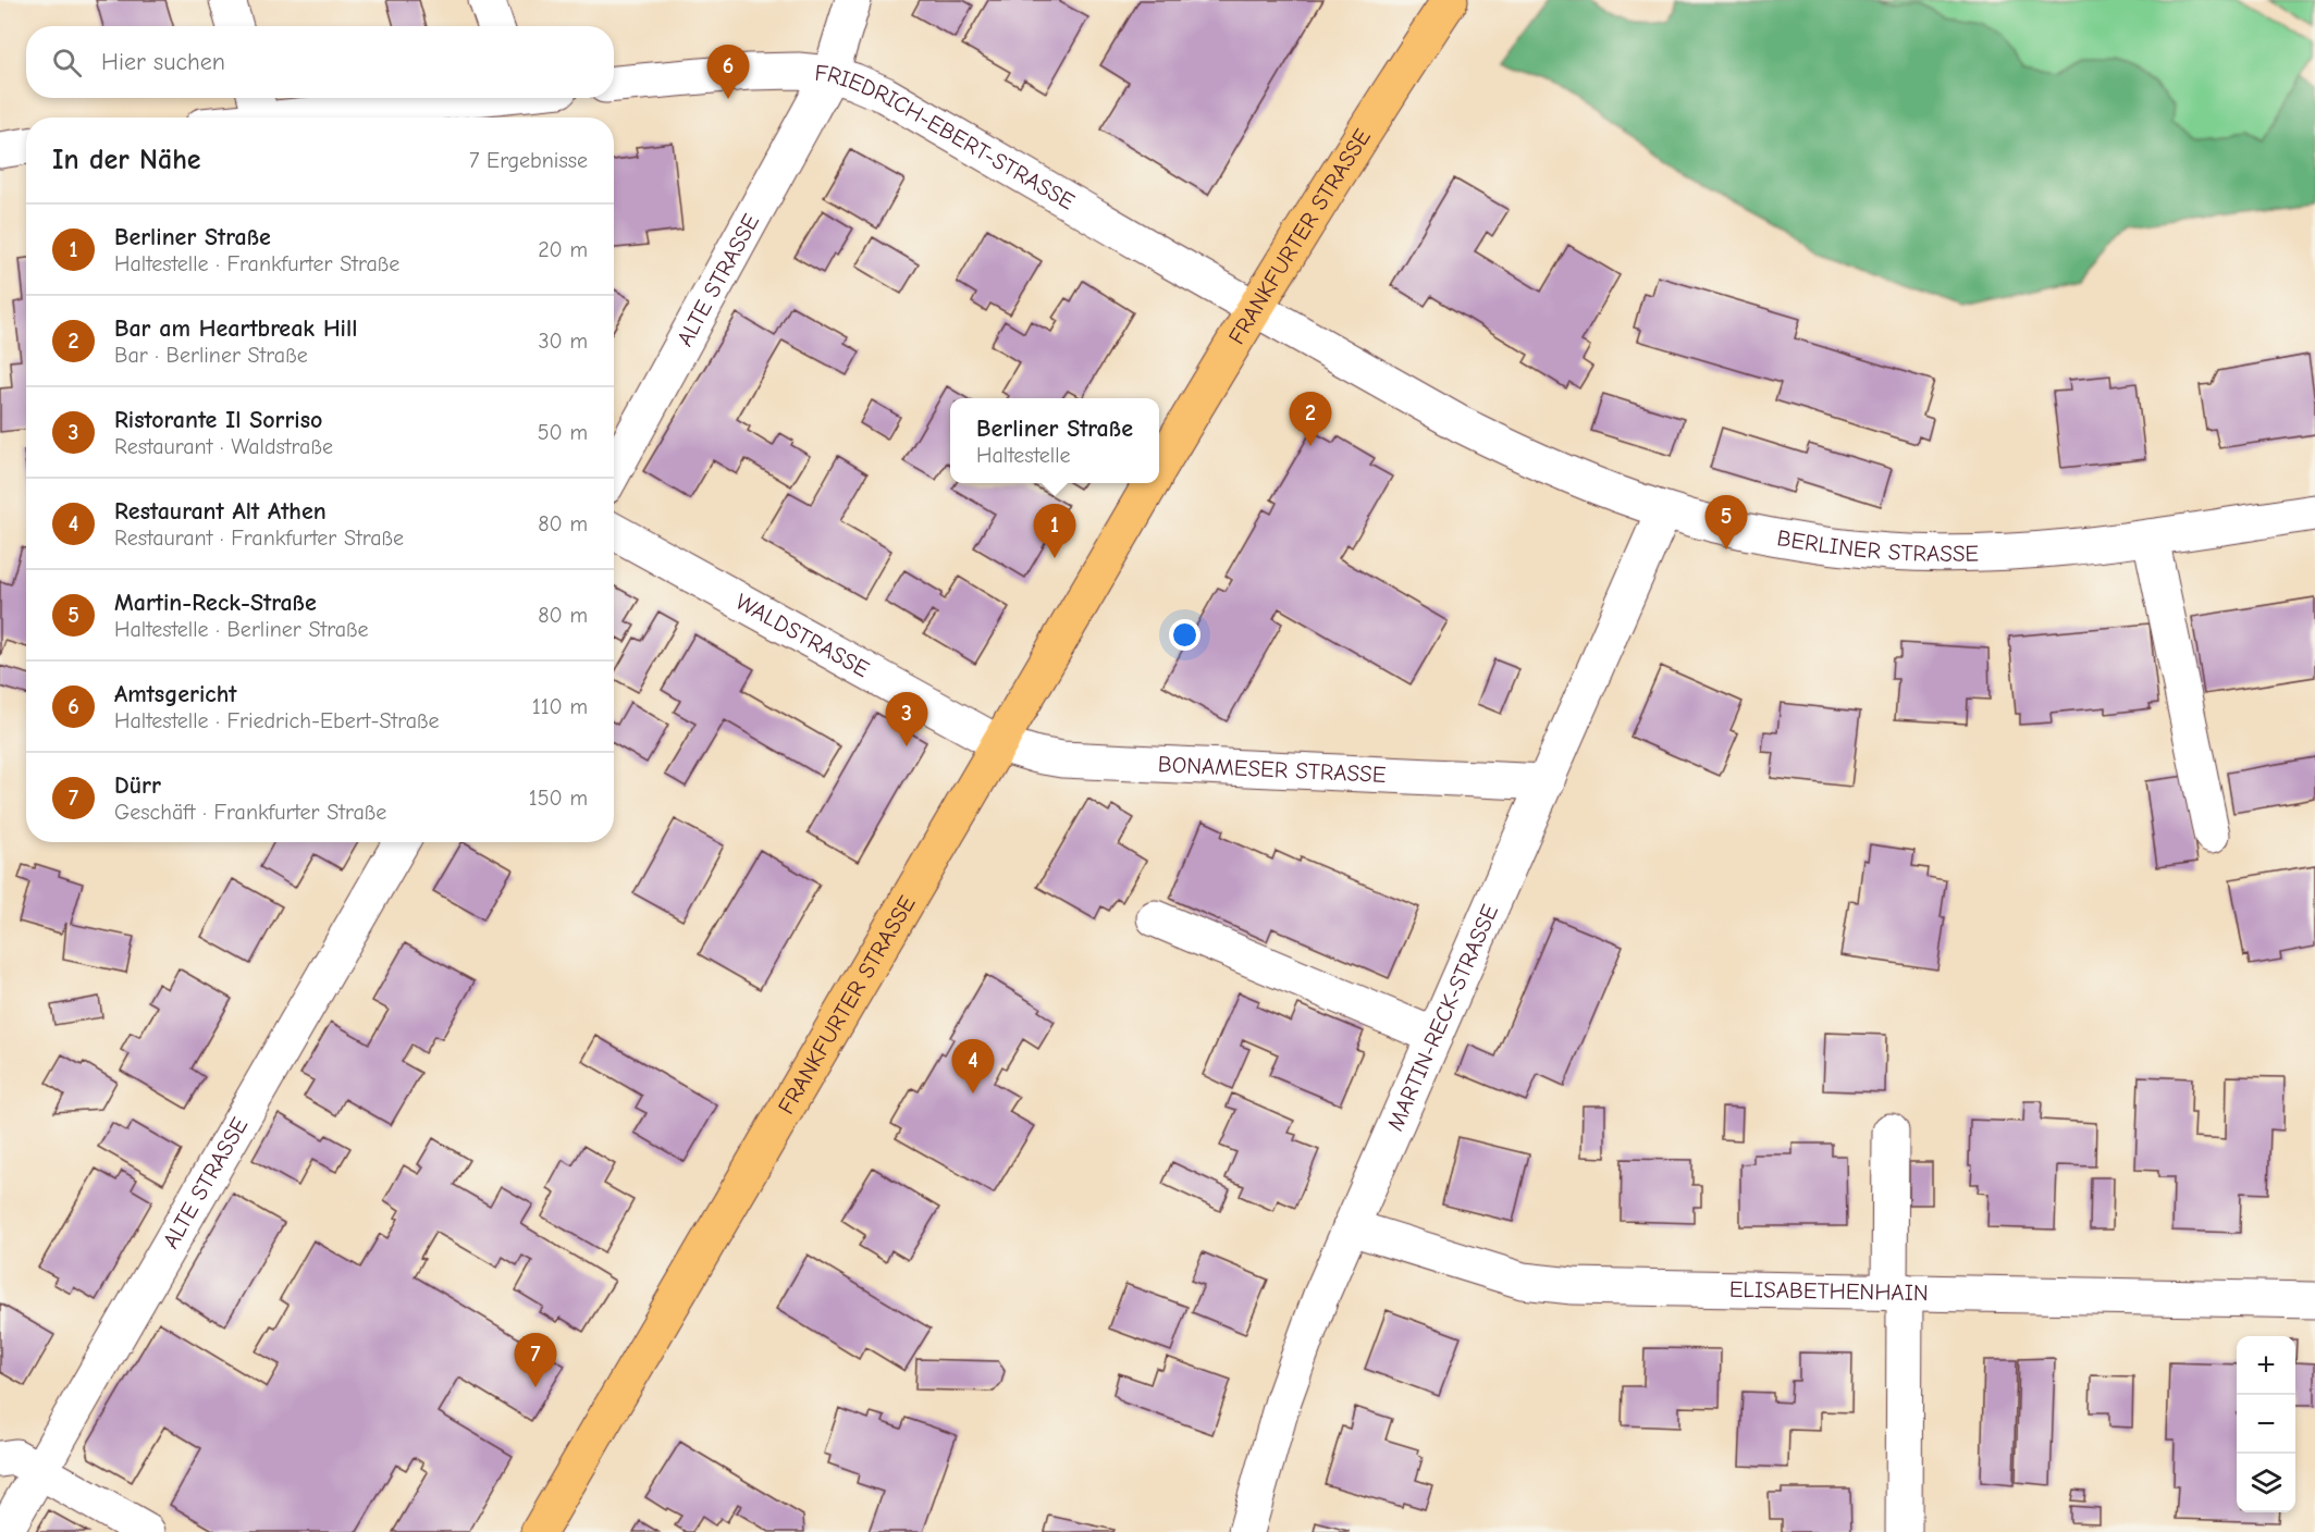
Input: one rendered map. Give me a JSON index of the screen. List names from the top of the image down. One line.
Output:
{"streets":{"main road":["FRANKFURTER STRASSE"],"street":["FRIEDRICH-EBERT-STRASSE","ALTE STRASSE","BERLINER STRASSE","WALDSTRASSE","BONAMESER STRASSE","MARTIN-RECK-STRASSE","ELISABETHENHAIN"]},"crossings":[["FRIEDRICH-EBERT-STRASSE","FRANKFURTER STRASSE"],["FRIEDRICH-EBERT-STRASSE","ALTE STRASSE"],["FRIEDRICH-EBERT-STRASSE","BERLINER STRASSE"],["FRANKFURTER STRASSE","BERLINER STRASSE"],["FRANKFURTER STRASSE","WALDSTRASSE"],["FRANKFURTER STRASSE","BONAMESER STRASSE"],["BERLINER STRASSE","MARTIN-RECK-STRASSE"],["WALDSTRASSE","BONAMESER STRASSE"],["BONAMESER STRASSE","MARTIN-RECK-STRASSE"],["MARTIN-RECK-STRASSE","ELISABETHENHAIN"]],"page":{"search":"Hier suchen","pins":["6","2","5","1","3","4","7"],"heading":["In der Nähe","7 Ergebnisse"],"list":[{"mark":"1","name":"Berliner Straße","note":"Haltestelle · Frankfurter Straße","value":"20 m"},{"mark":"2","name":"Bar am Heartbreak Hill","note":"Bar · Berliner Straße","value":"30 m"},{"mark":"3","name":"Ristorante Il Sorriso","note":"Restaurant · Waldstraße","value":"50 m"},{"mark":"4","name":"Restaurant Alt Athen","note":"Restaurant · Frankfurter Straße","value":"80 m"},{"mark":"5","name":"Martin-Reck-Straße","note":"Haltestelle · Berliner Straße","value":"80 m"},{"mark":"6","name":"Amtsgericht","note":"Haltestelle · Friedrich-Ebert-Straße","value":"110 m"},{"mark":"7","name":"Dürr","note":"Geschäft · Frankfurter Straße","value":"150 m"}],"popup":["Berliner Straße","Haltestelle"],"map_buttons":["+","−"]}}
